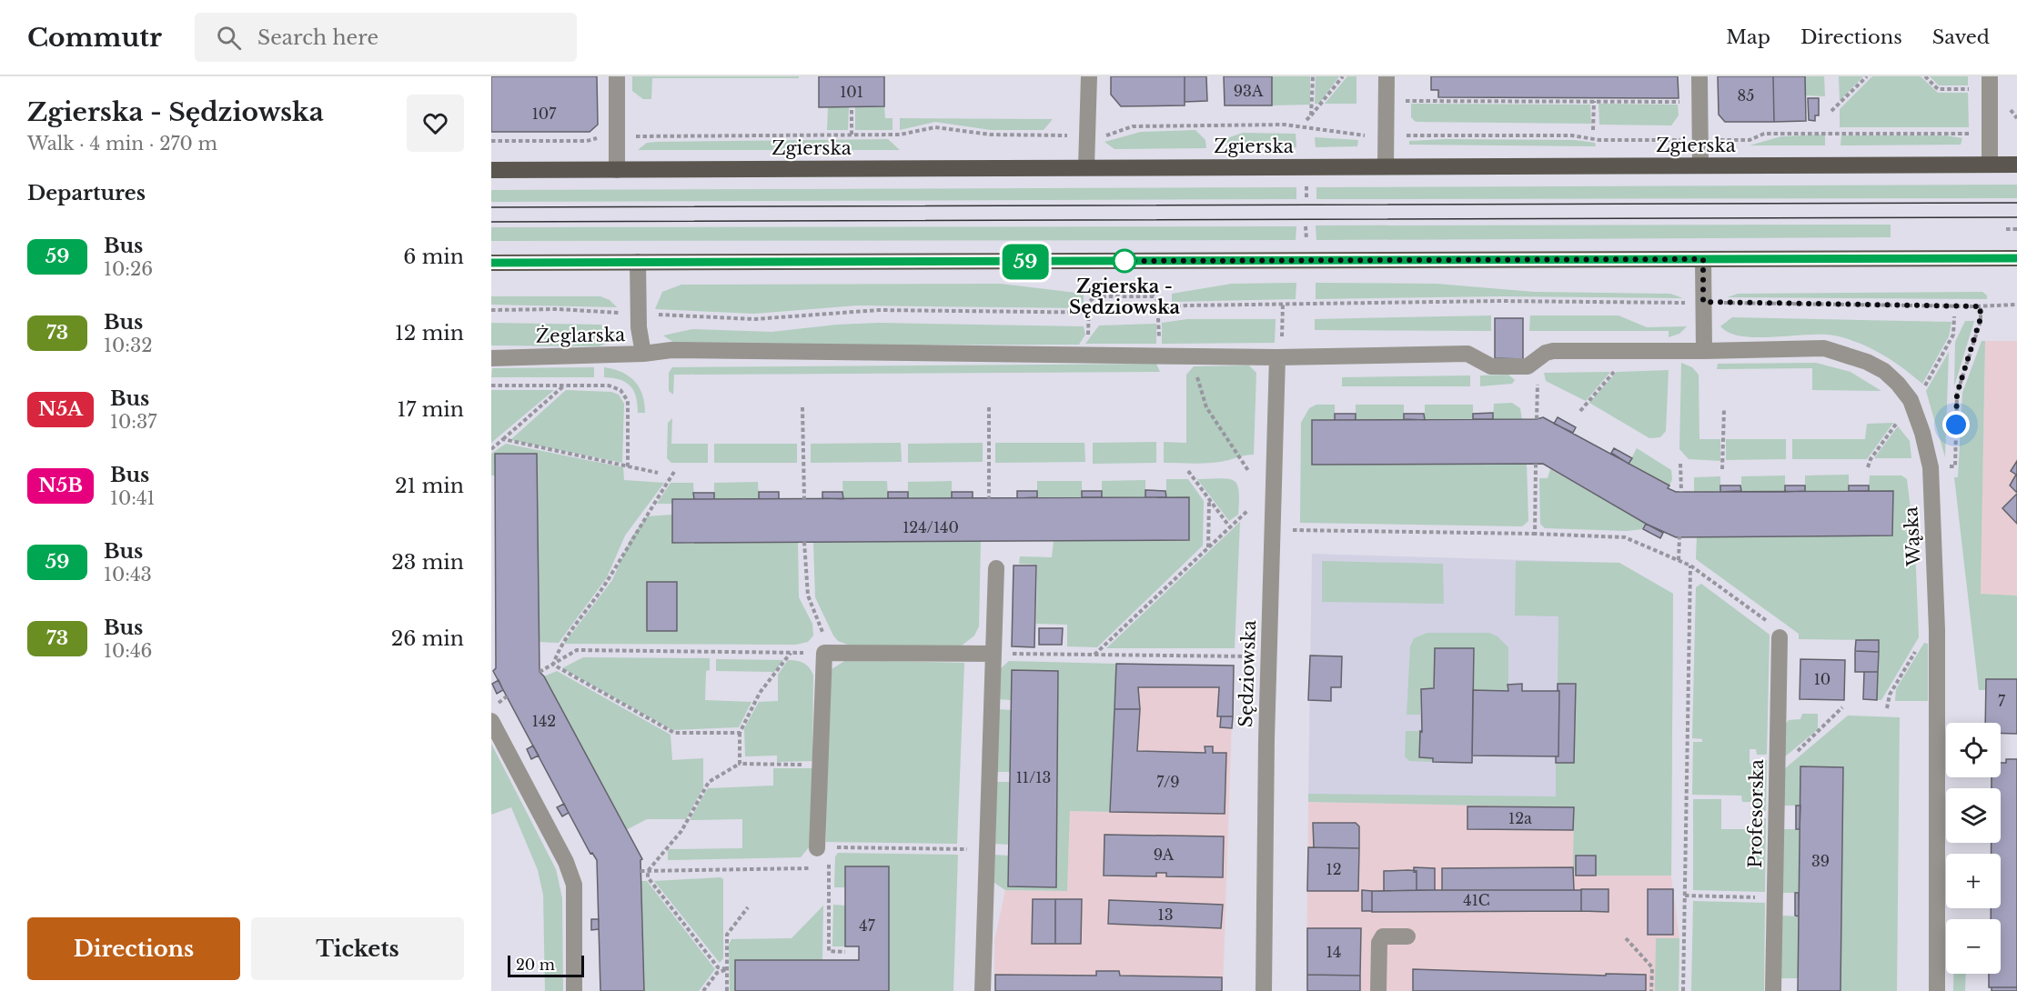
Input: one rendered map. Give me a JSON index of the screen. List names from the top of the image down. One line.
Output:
{"streets":{"main road":["Zgierska"],"street":["Żeglarska","Wąska","Sędziowska","Profesorska"]},"crossings":[["Żeglarska","Wąska"],["Wąska","Sędziowska"]],"places":["Zgierska - Sędziowska"],"lines":["bus line 59"],"house_numbers":["93A","101","85","107","124/140","10","7","142","11/13","7/9","12a","9A","39","12","41C","13","47","14"],"scale_bar":"20 m","page":{"header":"Commutr","search":"Search here","nav":["Map","Directions","Saved"],"heading":[["Zgierska - Sędziowska","Walk · 4 min · 270 m"],"Departures"],"on_map":"59","list":[{"mark":"59","name":"Bus","note":"10:26","value":"6 min"},{"mark":"73","name":"Bus","note":"10:32","value":"12 min"},{"mark":"N5A","name":"Bus","note":"10:37","value":"17 min"},{"mark":"N5B","name":"Bus","note":"10:41","value":"21 min"},{"mark":"59","name":"Bus","note":"10:43","value":"23 min"},{"mark":"73","name":"Bus","note":"10:46","value":"26 min"}],"map_buttons":["+","−"],"buttons":["Directions","Tickets"],"scale":"20 m"}}
